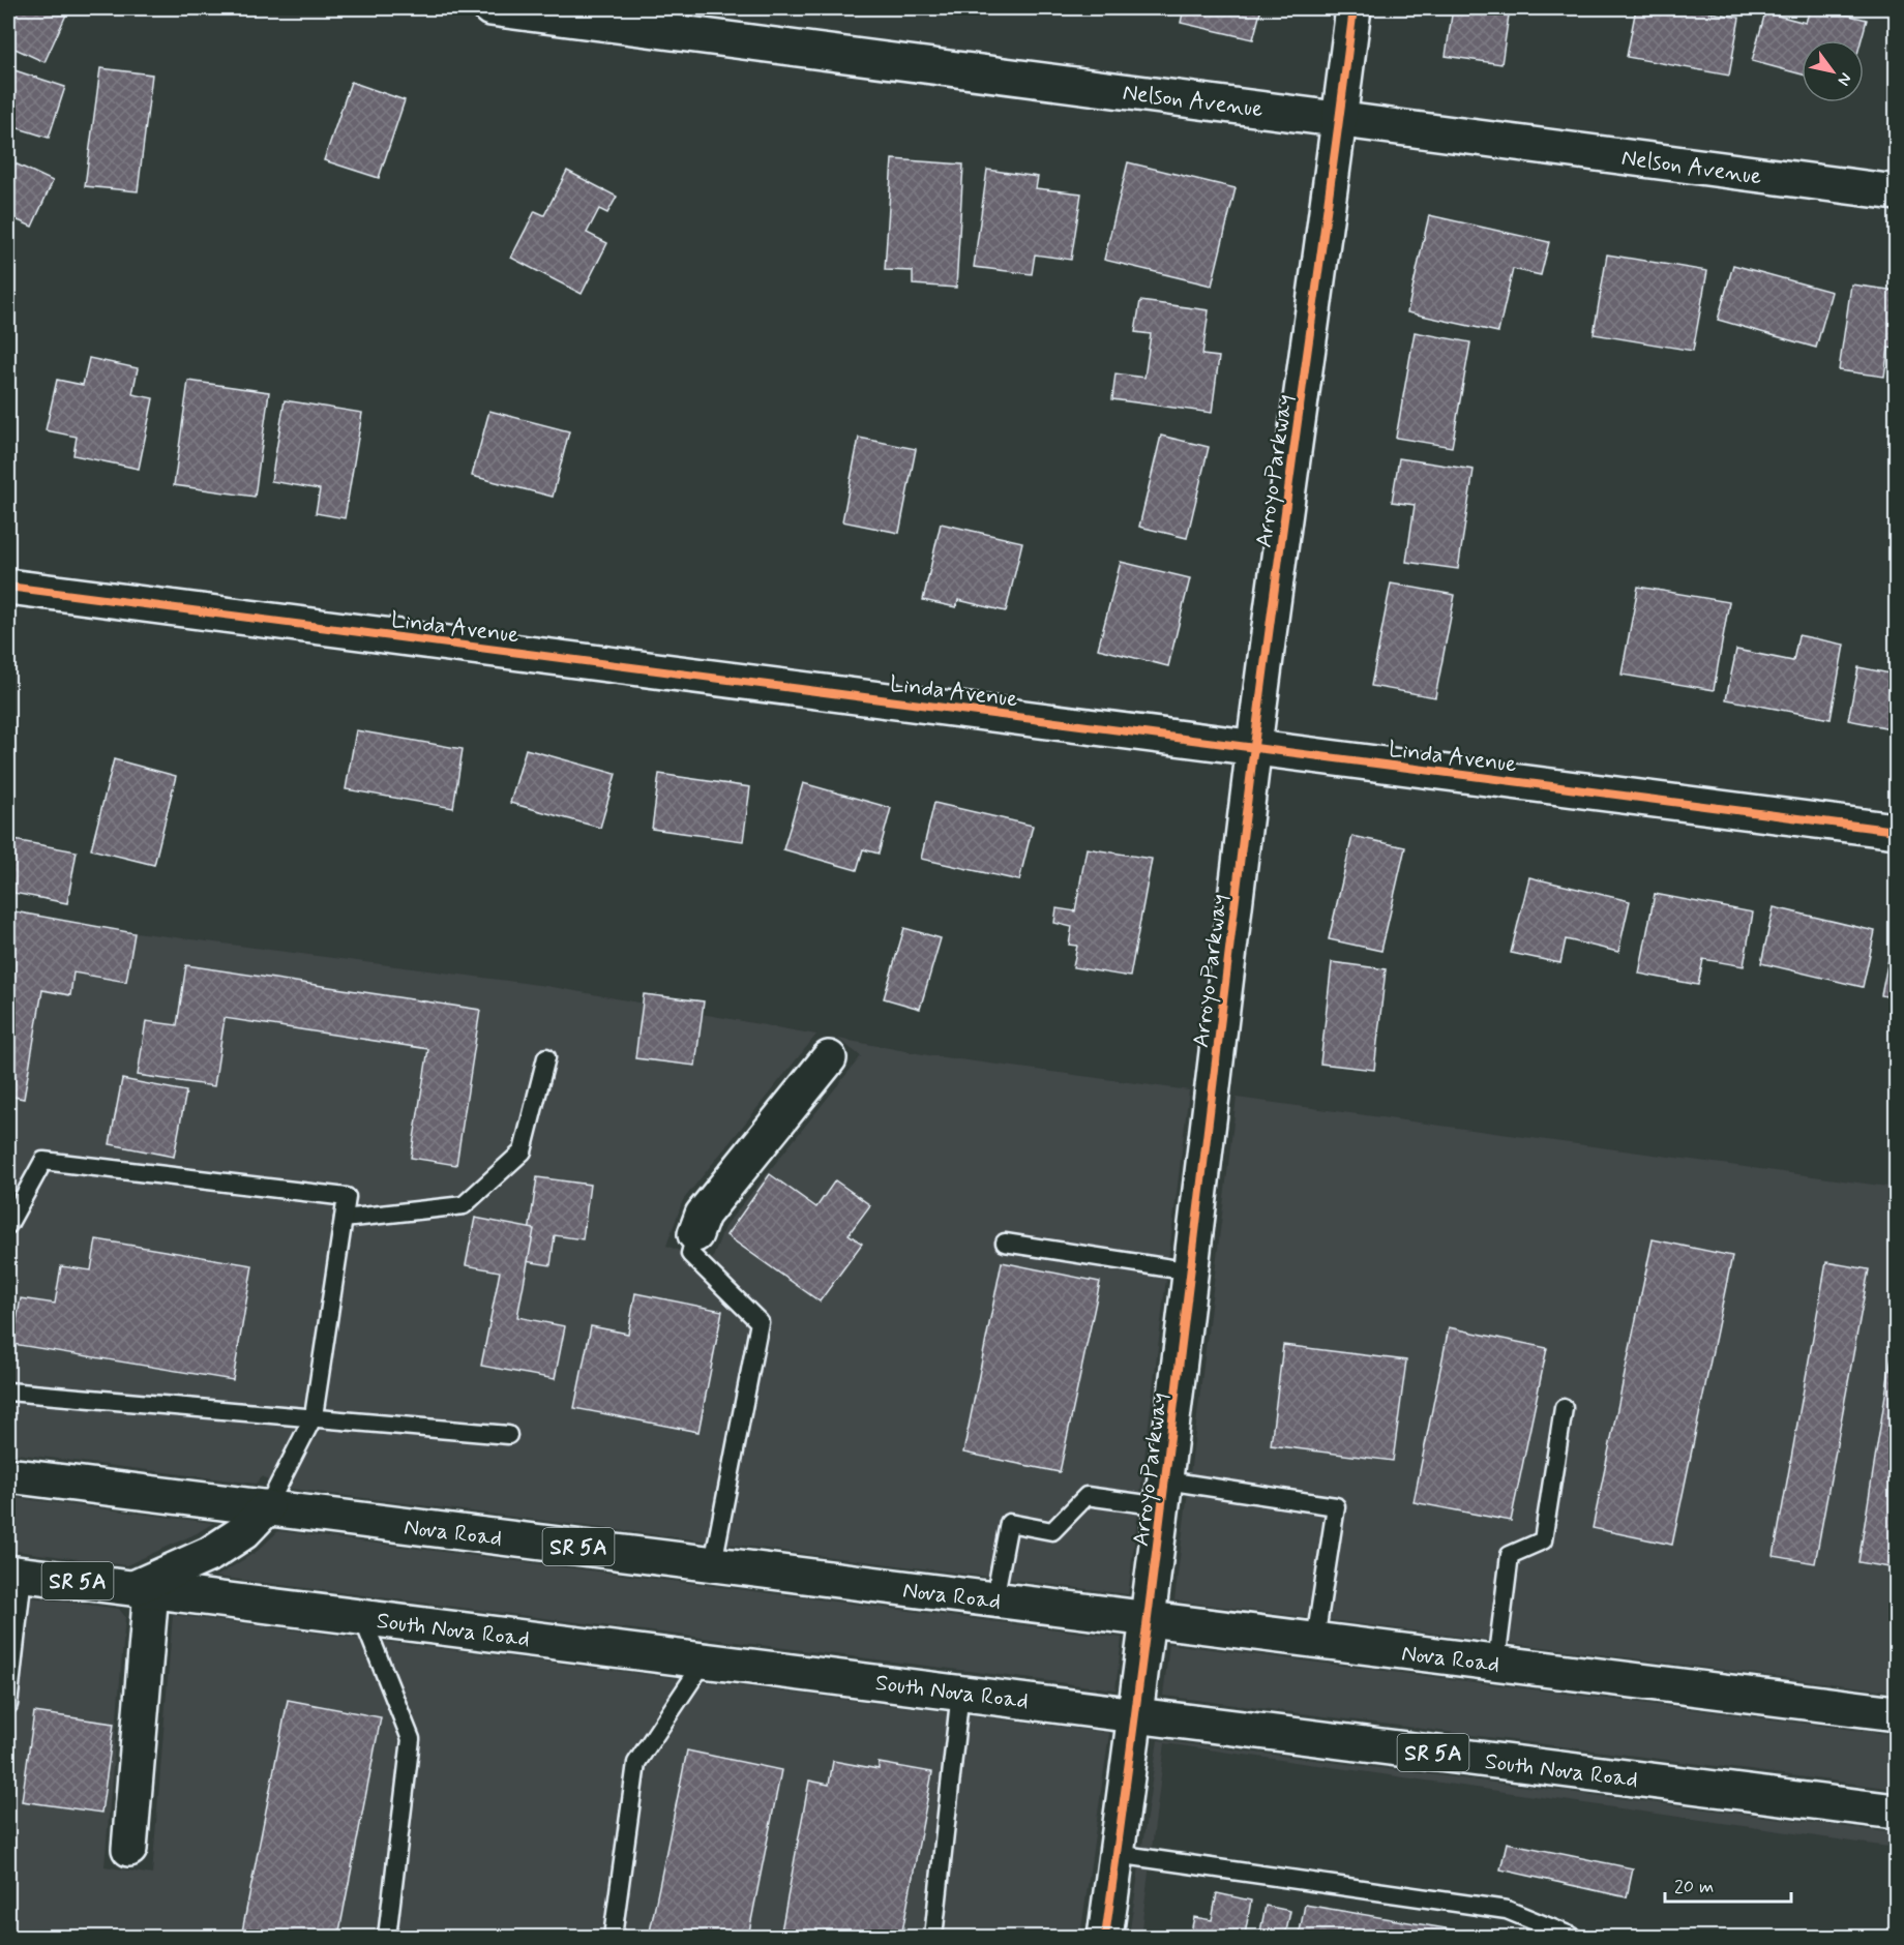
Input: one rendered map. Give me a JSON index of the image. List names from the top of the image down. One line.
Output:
{"streets":{"street":["Nelson Avenue","Arroyo Parkway","Linda Avenue","Nova Road","SR 5A","South Nova Road"]},"crossings":[["Nelson Avenue","Arroyo Parkway"],["Arroyo Parkway","Linda Avenue"],["Arroyo Parkway","Nova Road"],["Arroyo Parkway","South Nova Road"]],"scale_bar":"20 m","north":"bottom right"}
